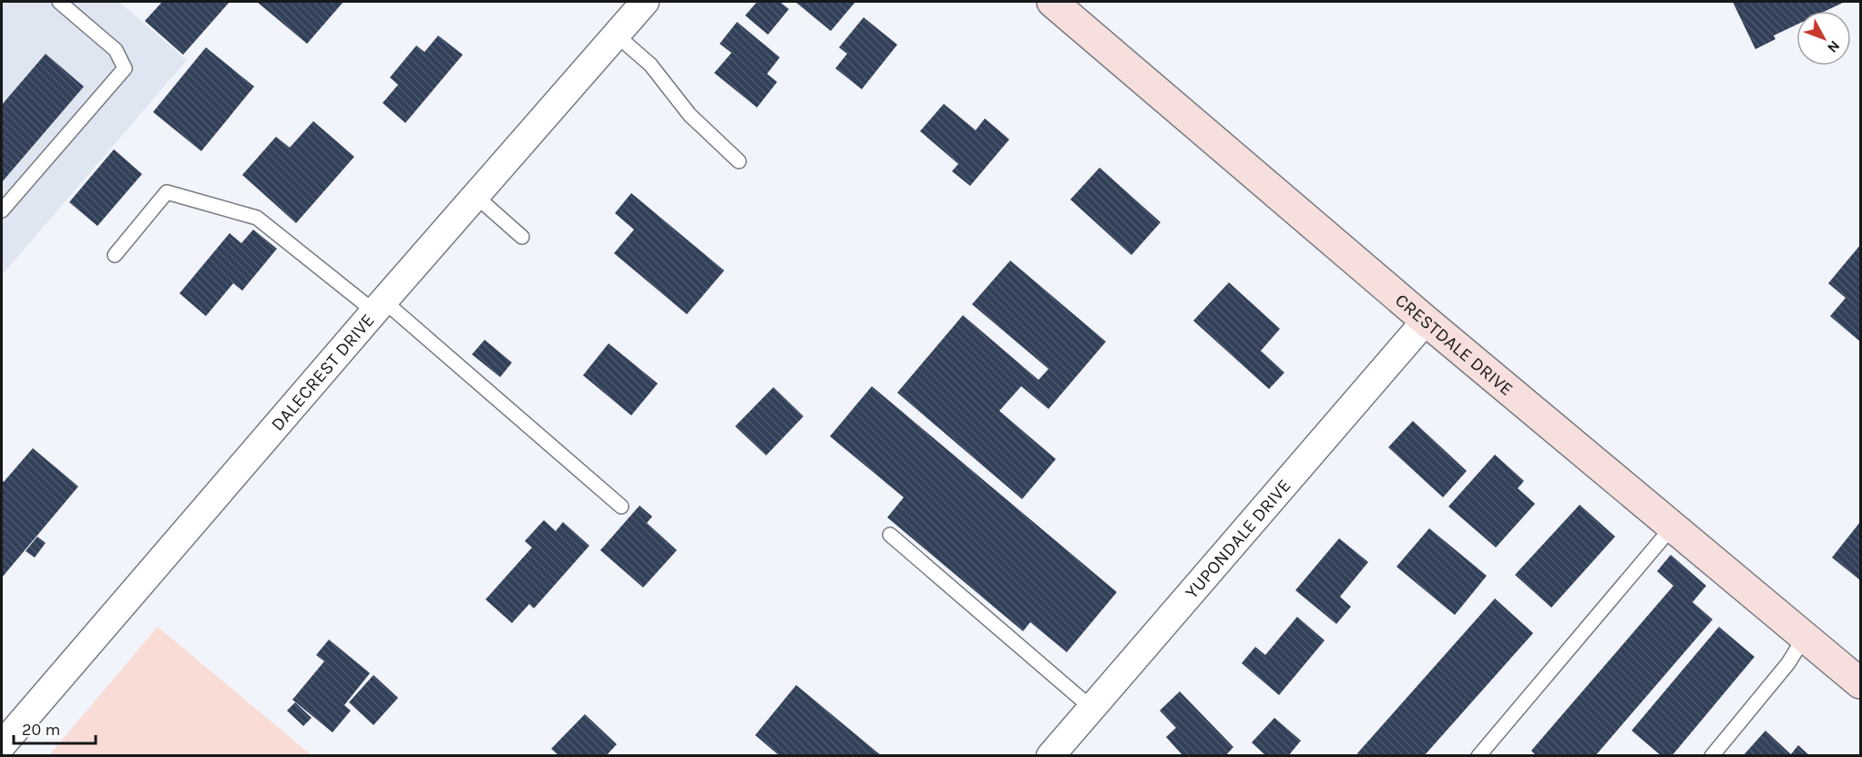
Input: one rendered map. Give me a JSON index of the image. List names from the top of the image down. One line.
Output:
{"streets":{"street":["CRESTDALE DRIVE","DALECREST DRIVE","YUPONDALE DRIVE"]},"crossings":[["CRESTDALE DRIVE","YUPONDALE DRIVE"]],"scale_bar":"20 m","north":"bottom right"}
